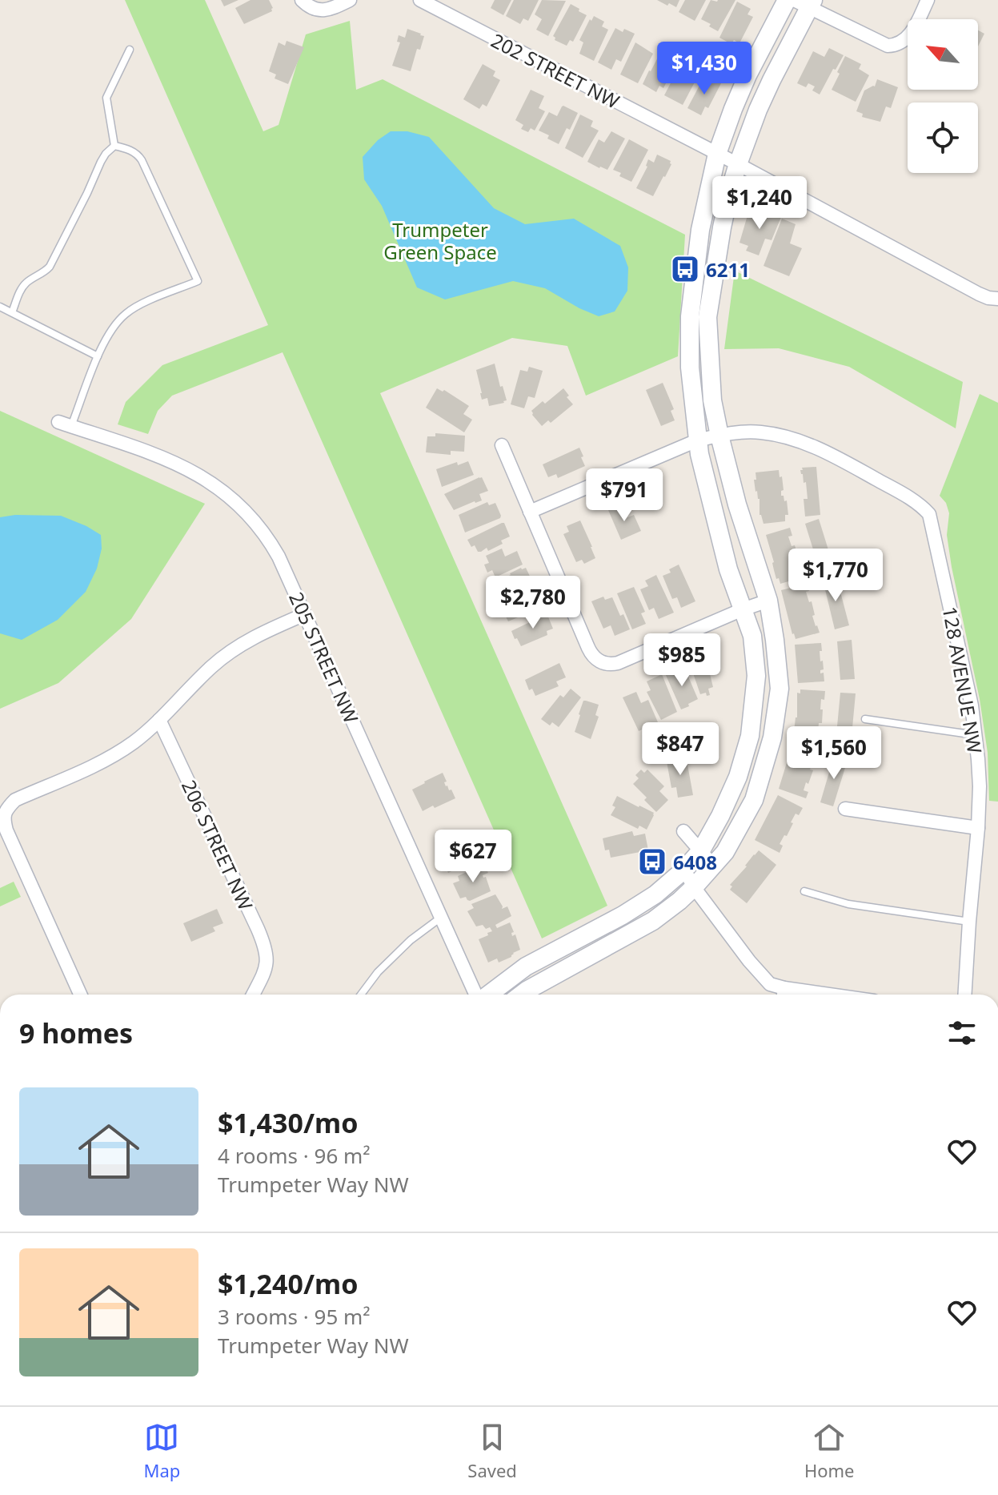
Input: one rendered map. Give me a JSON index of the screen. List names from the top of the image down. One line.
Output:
{"streets":{"street":["202 STREET NW","205 STREET NW","128 AVENUE NW","206 STREET NW"]},"parks":["Trumpeter Green Space"],"places":{"bus stop":["6211","6408"]},"north":"top left","page":{"price":["$1,430","$1,240","$791","$1,770","$2,780","$985","$847","$1,560","$627"],"heading":"9 homes","list":[{"name":"$1,430/mo","note":"4 rooms · 96 m² · Trumpeter Way NW"},{"name":"$1,240/mo","note":"3 rooms · 95 m² · Trumpeter Way NW"}],"tabs":["Map","Saved","Home"]}}
